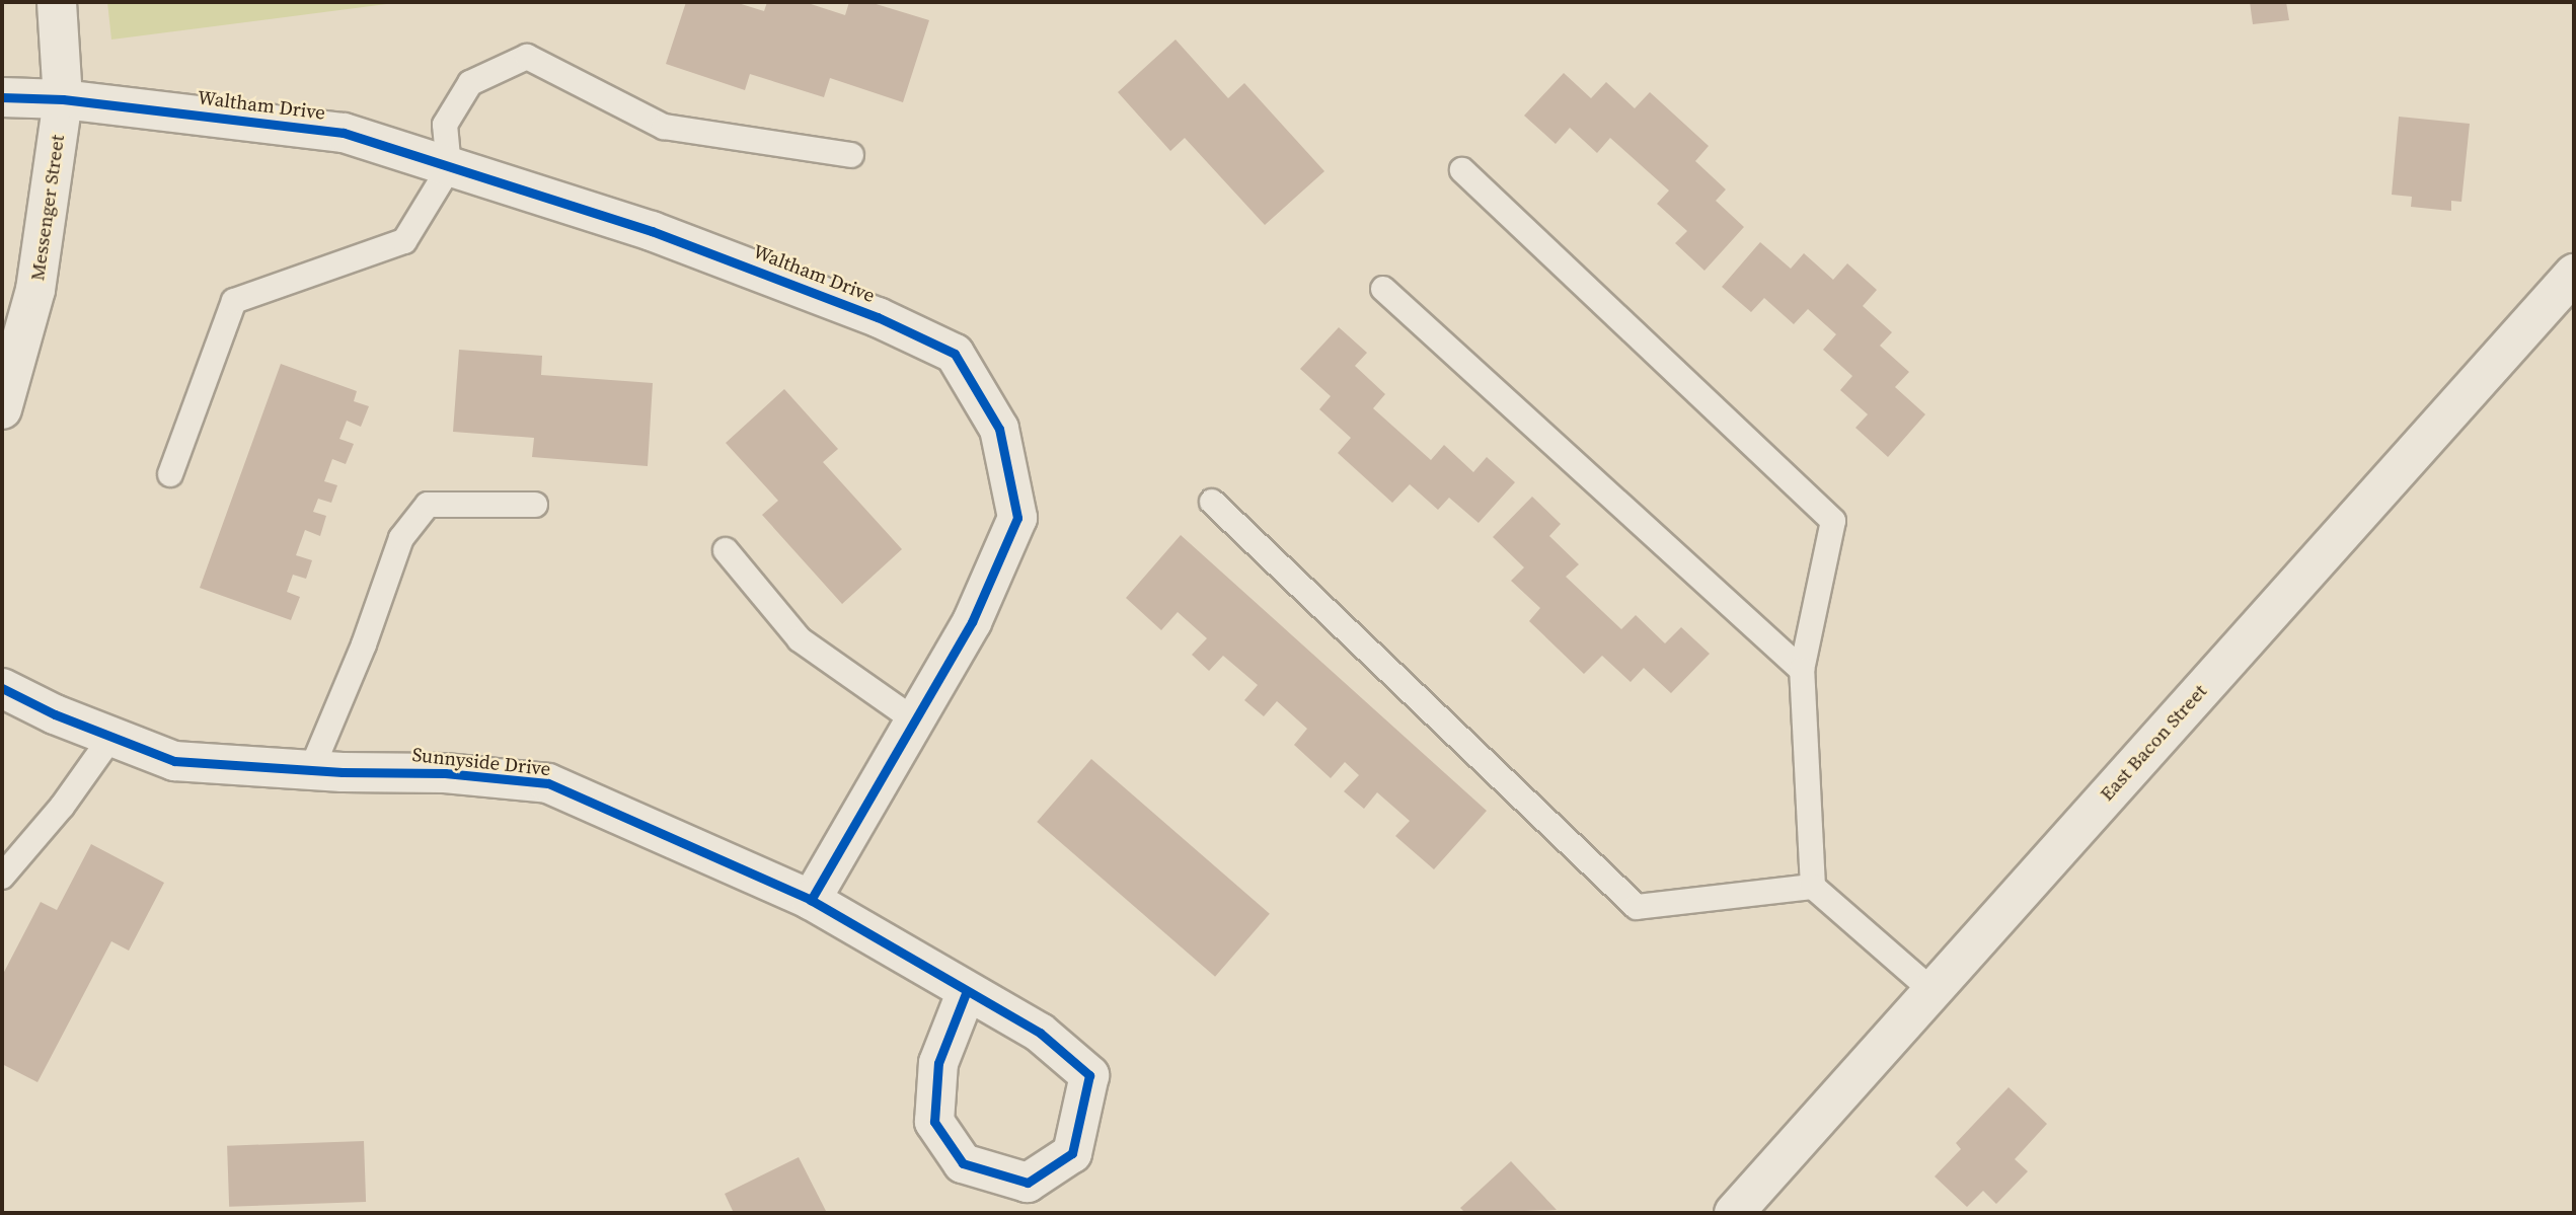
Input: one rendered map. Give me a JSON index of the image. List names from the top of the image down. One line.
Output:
{"streets":{"street":["Waltham Drive","Messenger Street","East Bacon Street","Sunnyside Drive"]},"crossings":[["Waltham Drive","Messenger Street"],["Waltham Drive","Sunnyside Drive"]]}
